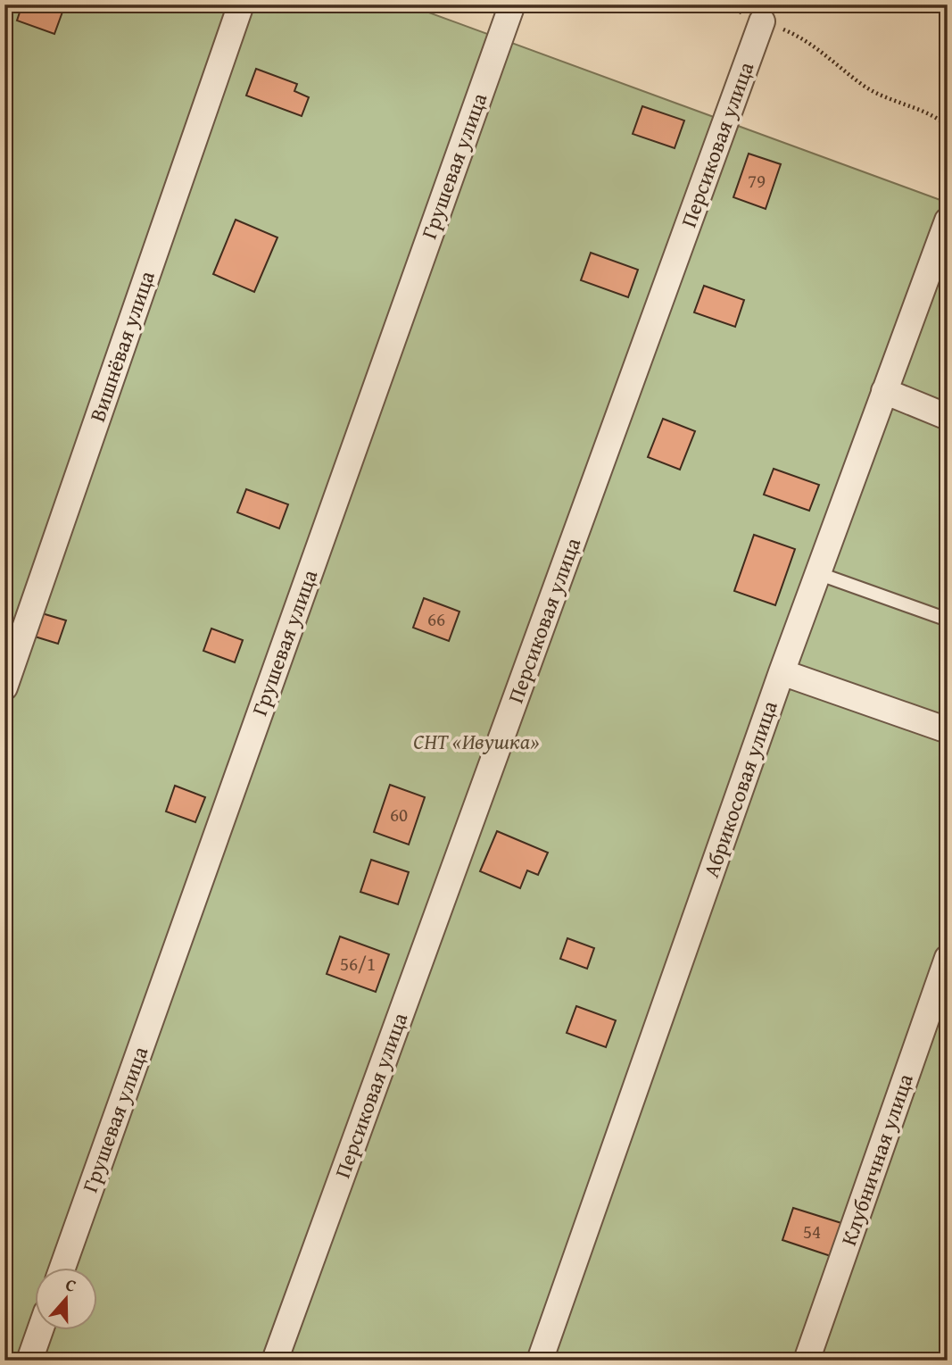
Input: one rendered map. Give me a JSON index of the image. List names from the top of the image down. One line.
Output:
{"streets":{"street":["Персиковая улица","Грушевая улица","Вишнёвая улица","Абрикосовая улица","Клубничная улица"]},"parks":["СНТ «Ивушка»"],"house_numbers":["79","66","60","56/1","54"],"north":"top"}
